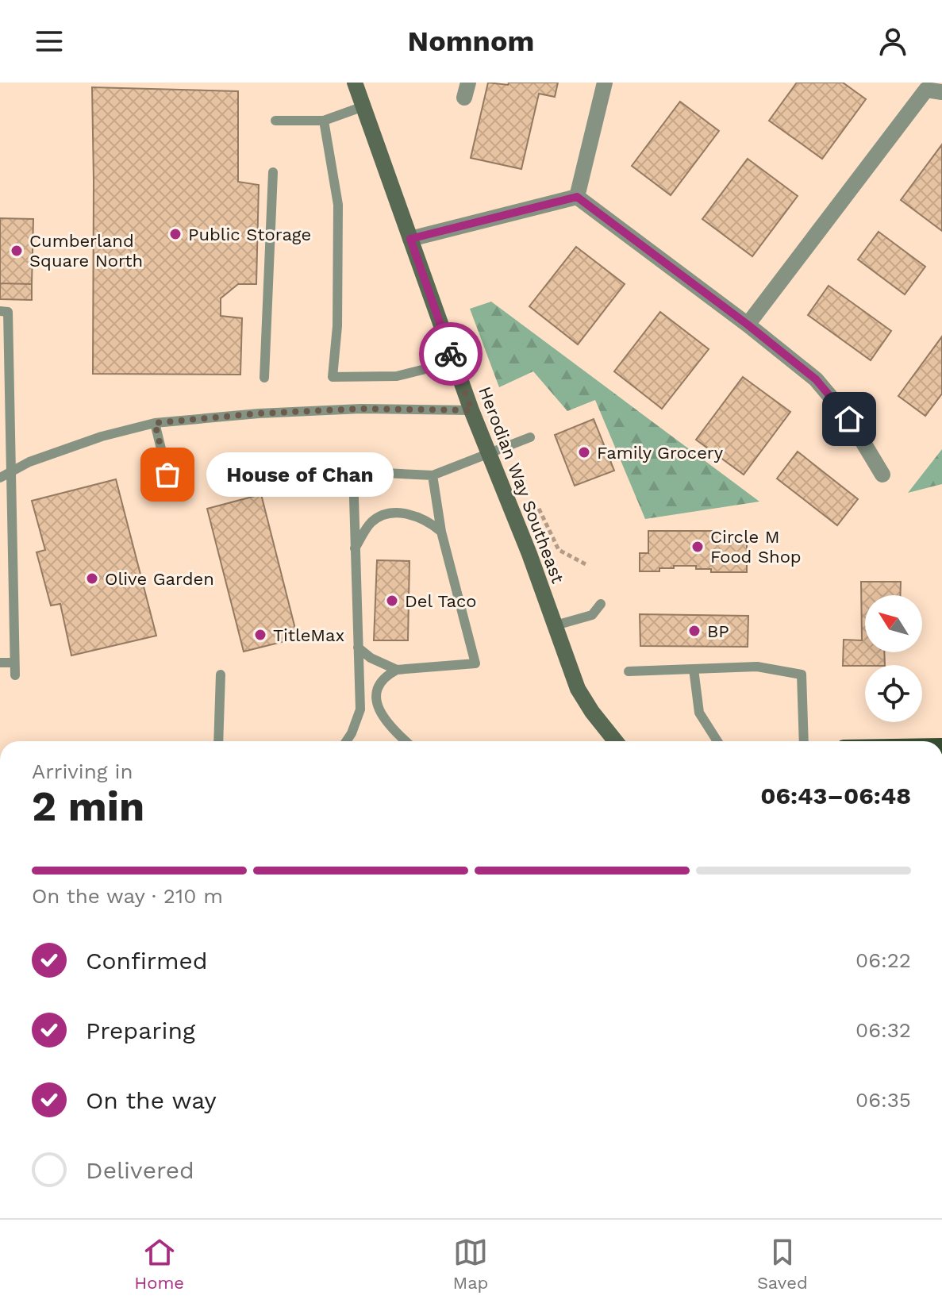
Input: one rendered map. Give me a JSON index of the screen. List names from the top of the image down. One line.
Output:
{"streets":{"street":["Herodian Way Southeast"]},"places":["Public Storage","Cumberland Square North","Family Grocery","House of Chan","Circle M Food Shop","Olive Garden","Del Taco","BP","TitleMax"],"north":"top left","page":{"header":"Nomnom","bubble":"House of Chan","heading":["2 min","Arriving in","06:43–06:48"],"bar":"On the way · 210 m","list":[["Confirmed","06:22"],["Preparing","06:32"],["On the way","06:35"],"Delivered"],"tabs":["Home","Map","Saved"]}}
